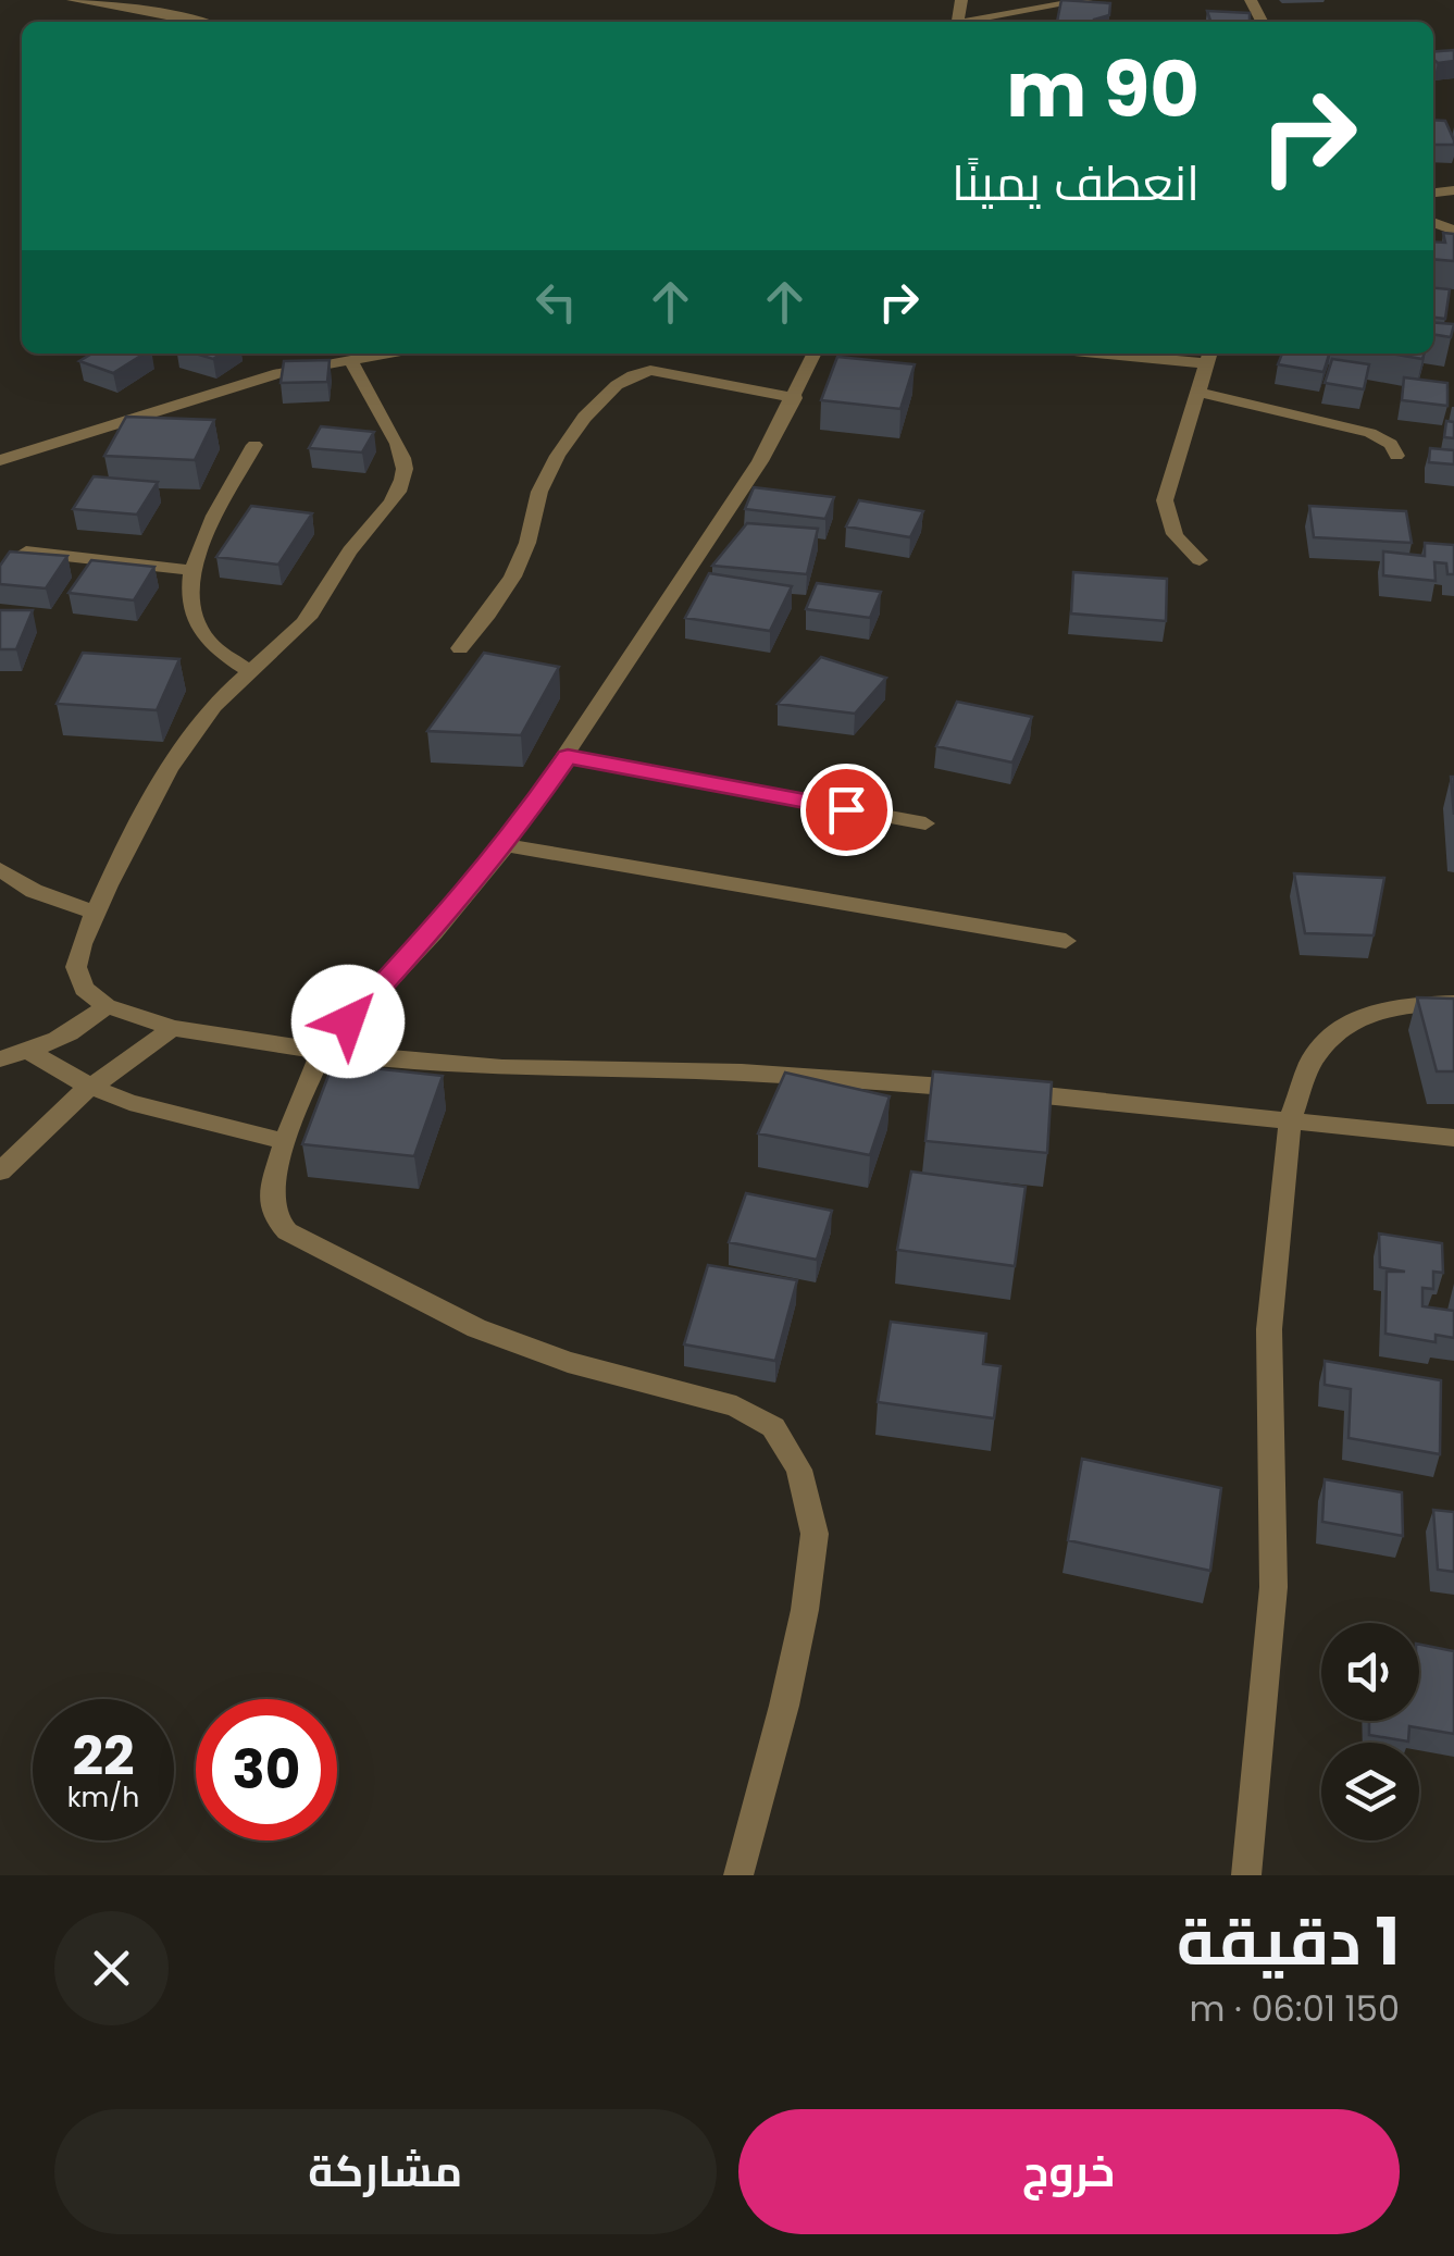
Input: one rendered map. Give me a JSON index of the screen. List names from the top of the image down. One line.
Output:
{"page":{"turn":["90 m","انعطف يمينًا"],"speed":"22 km/h","limit":"30","heading":["1 دقيقة","150 m · 06:01"],"buttons":["خروج","مشاركة"]}}
